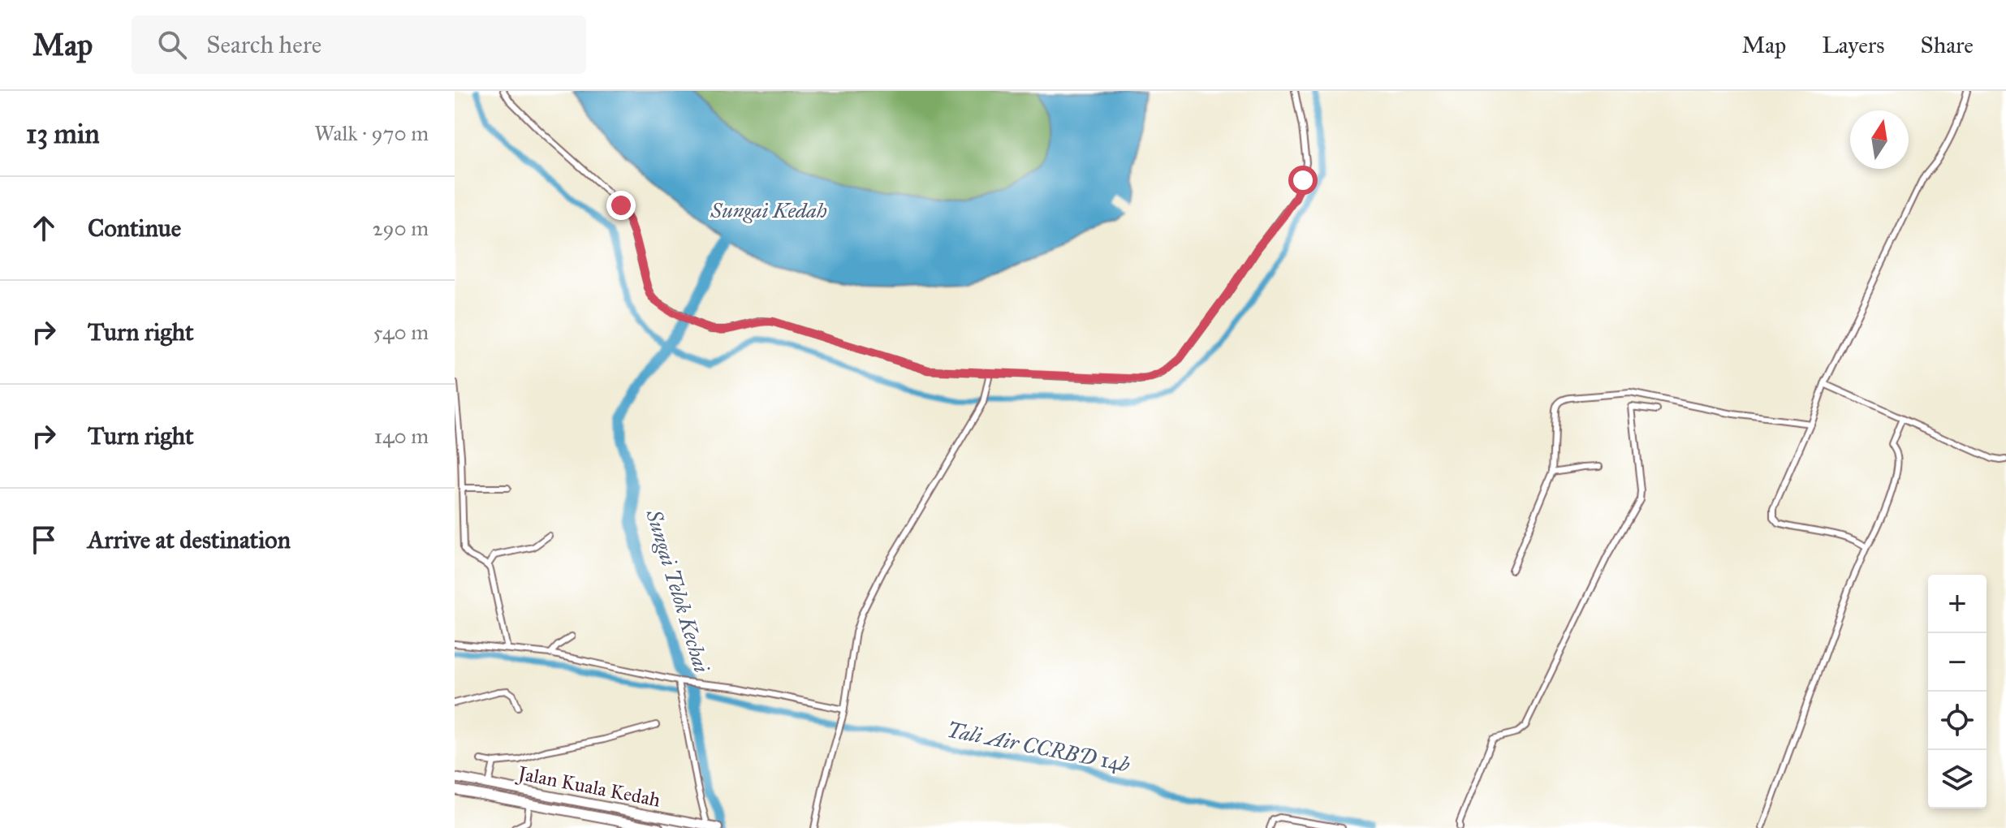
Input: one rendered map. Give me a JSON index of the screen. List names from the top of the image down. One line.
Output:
{"streets":{"main road":["Jalan Kuala Kedah"]},"water":["Sungai Kedah","Sungai Telok Kechai","Tali Air CCRBD 14b"],"north":"top","page":{"header":"Map","search":"Search here","nav":["Map","Layers","Share"],"heading":["13 min","Walk · 970 m"],"list":[["Continue","290 m"],["Turn right","540 m"],["Turn right","140 m"],"Arrive at destination"],"map_buttons":["+","−"]}}
